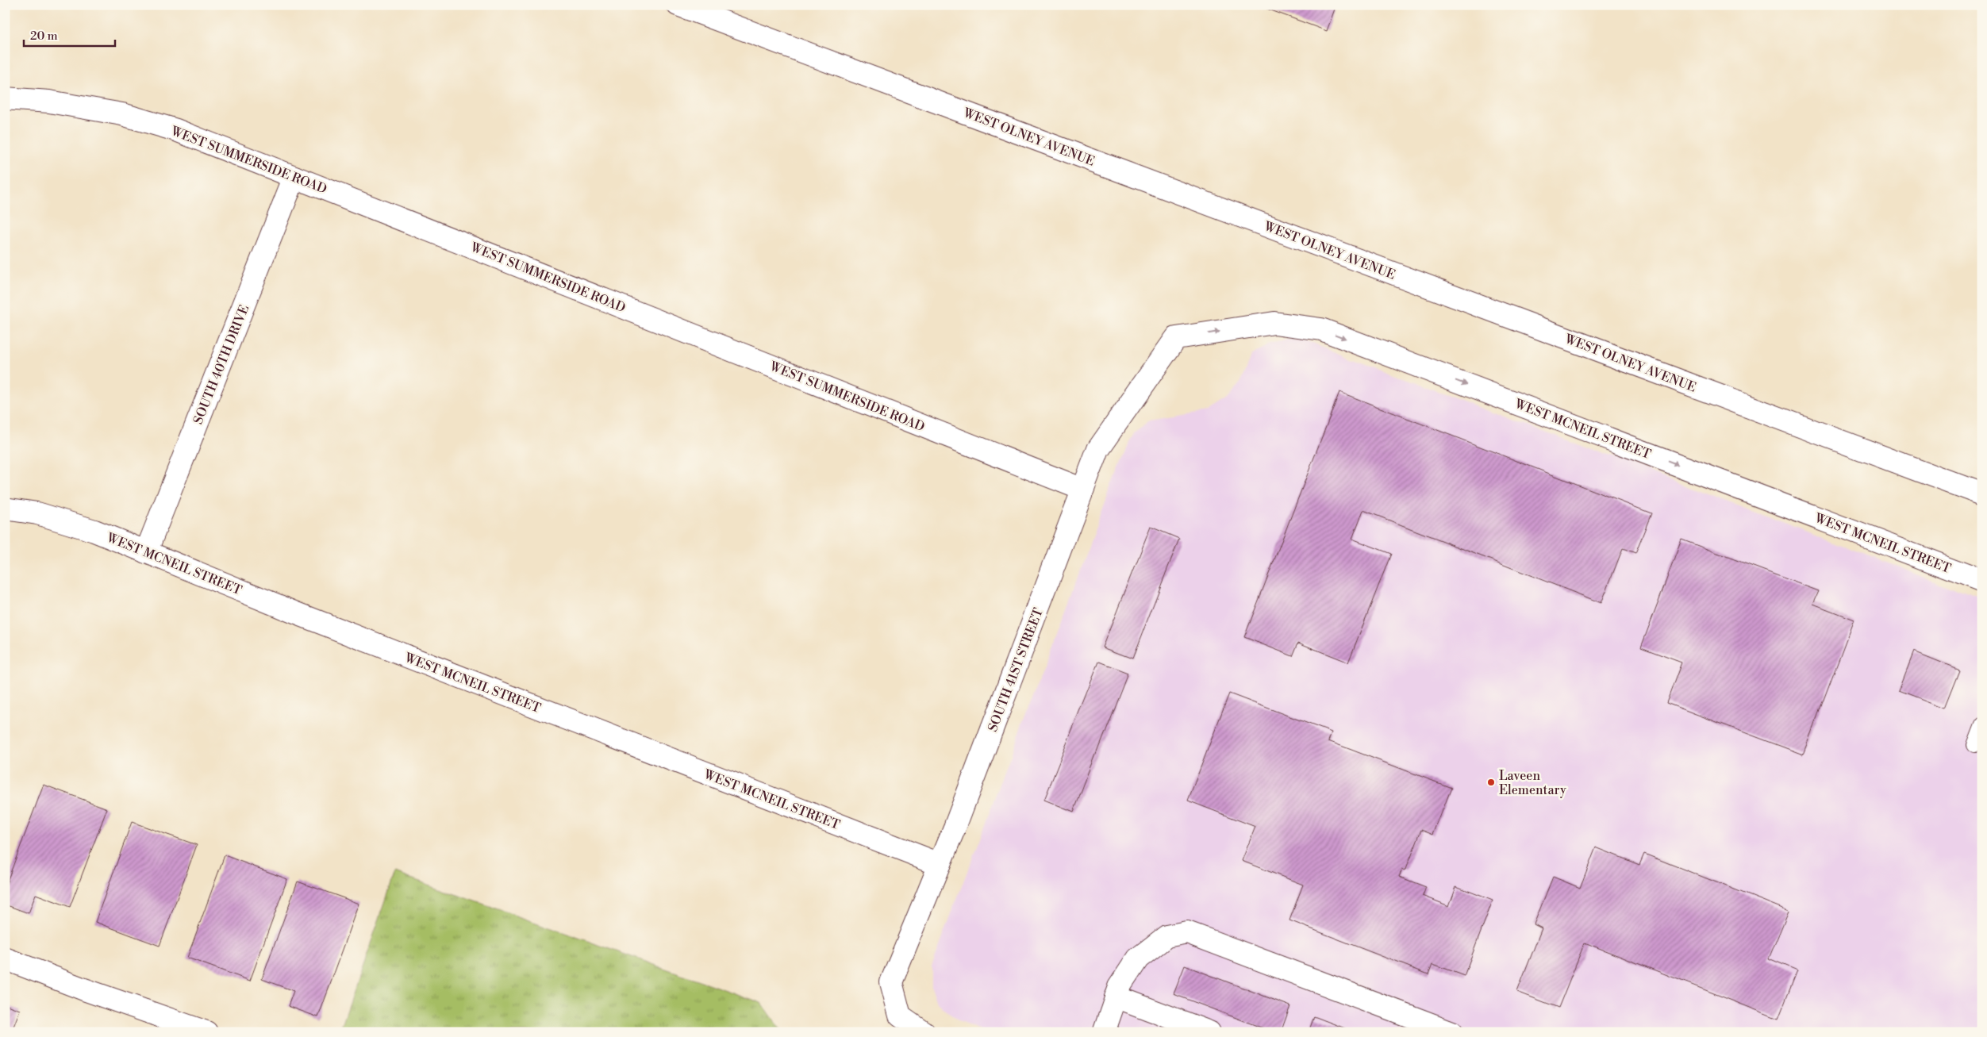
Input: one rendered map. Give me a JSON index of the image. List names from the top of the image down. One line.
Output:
{"streets":{"street":["WEST OLNEY AVENUE","WEST SUMMERSIDE ROAD","SOUTH 40TH DRIVE","WEST MCNEIL STREET","SOUTH 41ST STREET"]},"crossings":[["WEST SUMMERSIDE ROAD","SOUTH 40TH DRIVE"],["WEST SUMMERSIDE ROAD","SOUTH 41ST STREET"],["SOUTH 40TH DRIVE","WEST MCNEIL STREET"],["WEST MCNEIL STREET","SOUTH 41ST STREET"]],"one_way":["WEST MCNEIL STREET"],"places":["Laveen Elementary"],"scale_bar":"20 m"}
